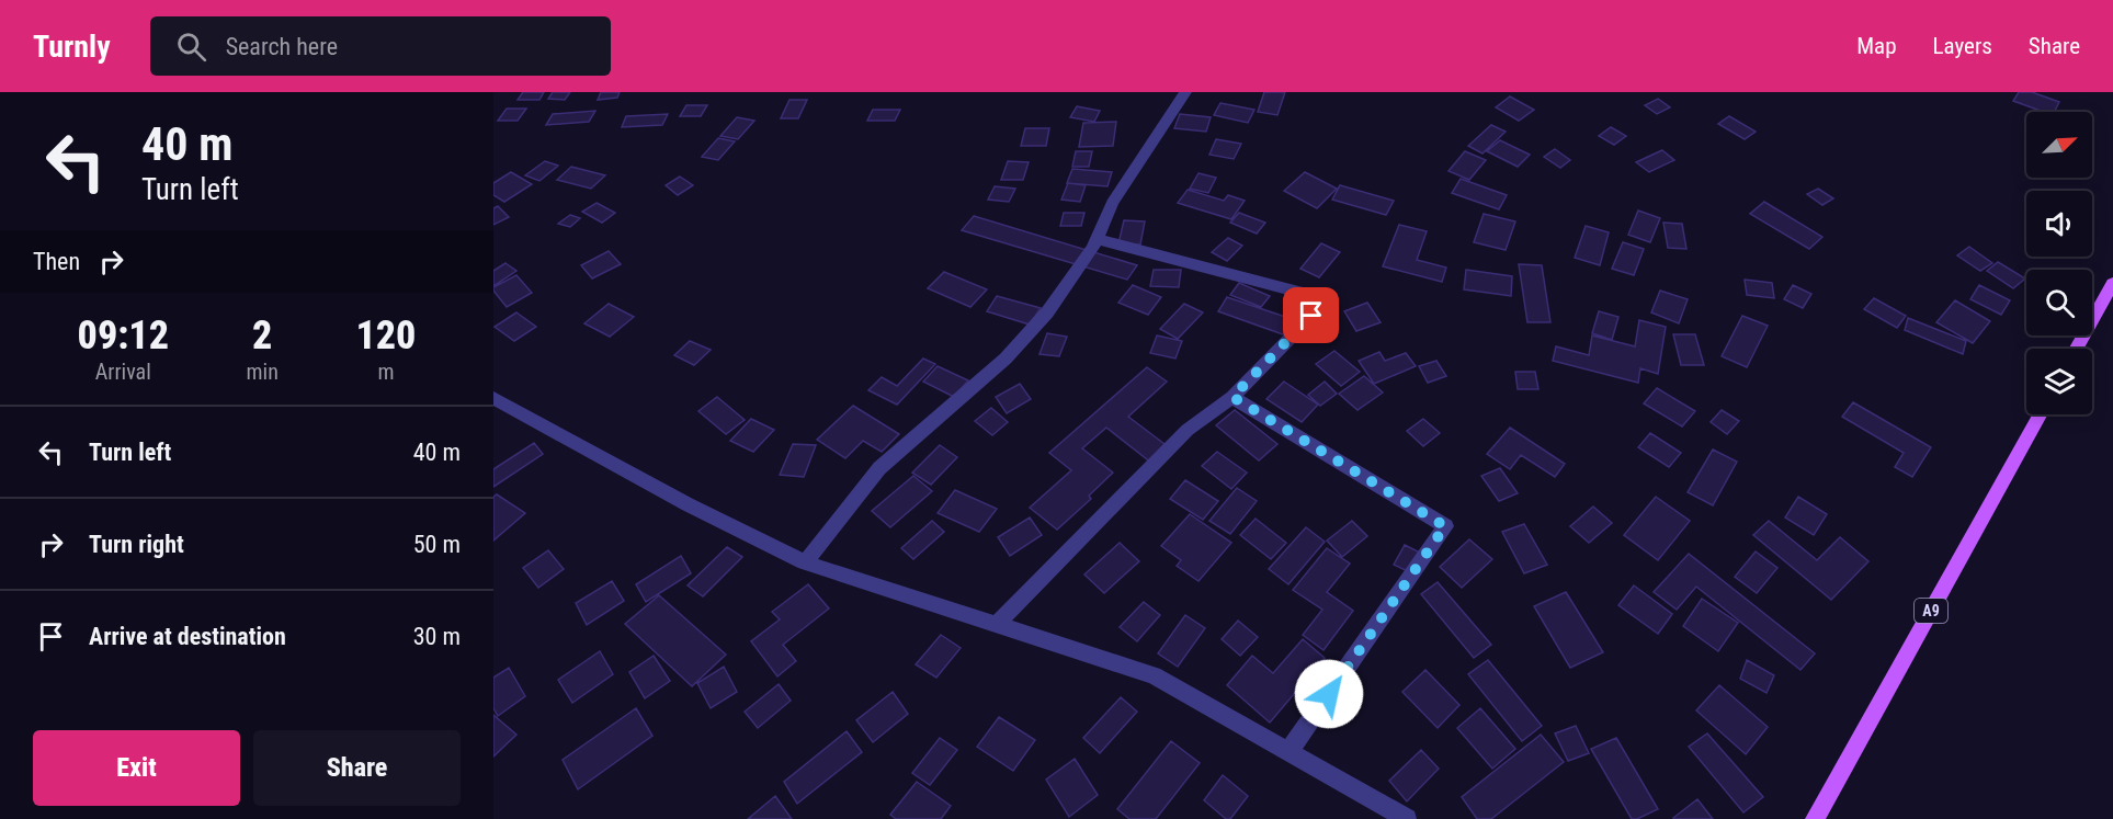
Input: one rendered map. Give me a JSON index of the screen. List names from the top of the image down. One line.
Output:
{"streets":{"main road":["A9"]},"north":"top right","page":{"header":"Turnly","search":"Search here","nav":["Map","Layers","Share"],"turn":["40 m","Turn left"],"then":"Then","eta":["09:12","Arrival","2","min","120","m"],"list":[{"name":"Turn left","value":"40 m"},{"name":"Turn right","value":"50 m"},{"name":"Arrive at destination","value":"30 m"}],"buttons":["Exit","Share"]}}
